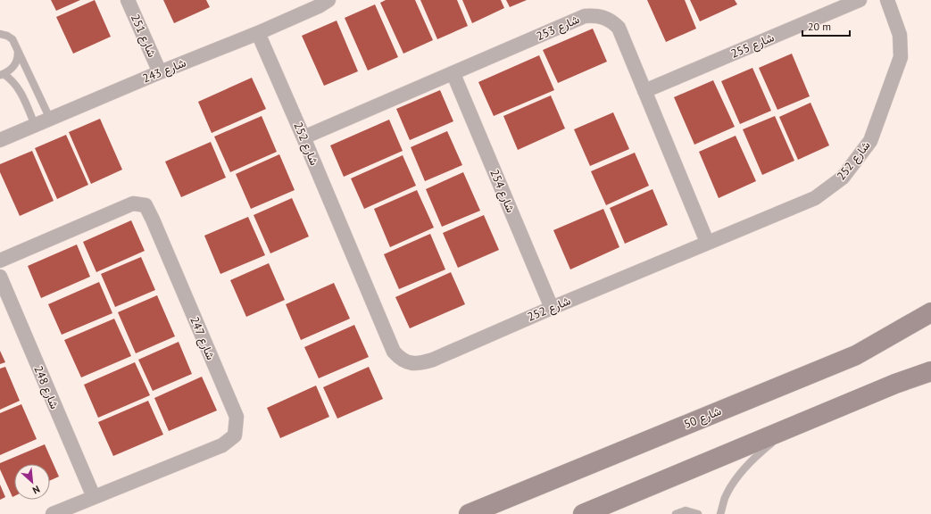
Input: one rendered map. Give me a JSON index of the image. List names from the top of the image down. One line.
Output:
{"streets":{"main road":["شارع 50"],"street":["شارع 253","شارع 251","شارع 255","شارع 243","شارع 252","شارع 254","شارع 247","شارع 248"]},"crossings":[["شارع 253","شارع 255"],["شارع 253","شارع 252"],["شارع 253","شارع 254"],["شارع 251","شارع 243"],["شارع 243","شارع 252"],["شارع 252","شارع 254"],["شارع 247","شارع 248"]],"scale_bar":"20 m","north":"bottom right"}
